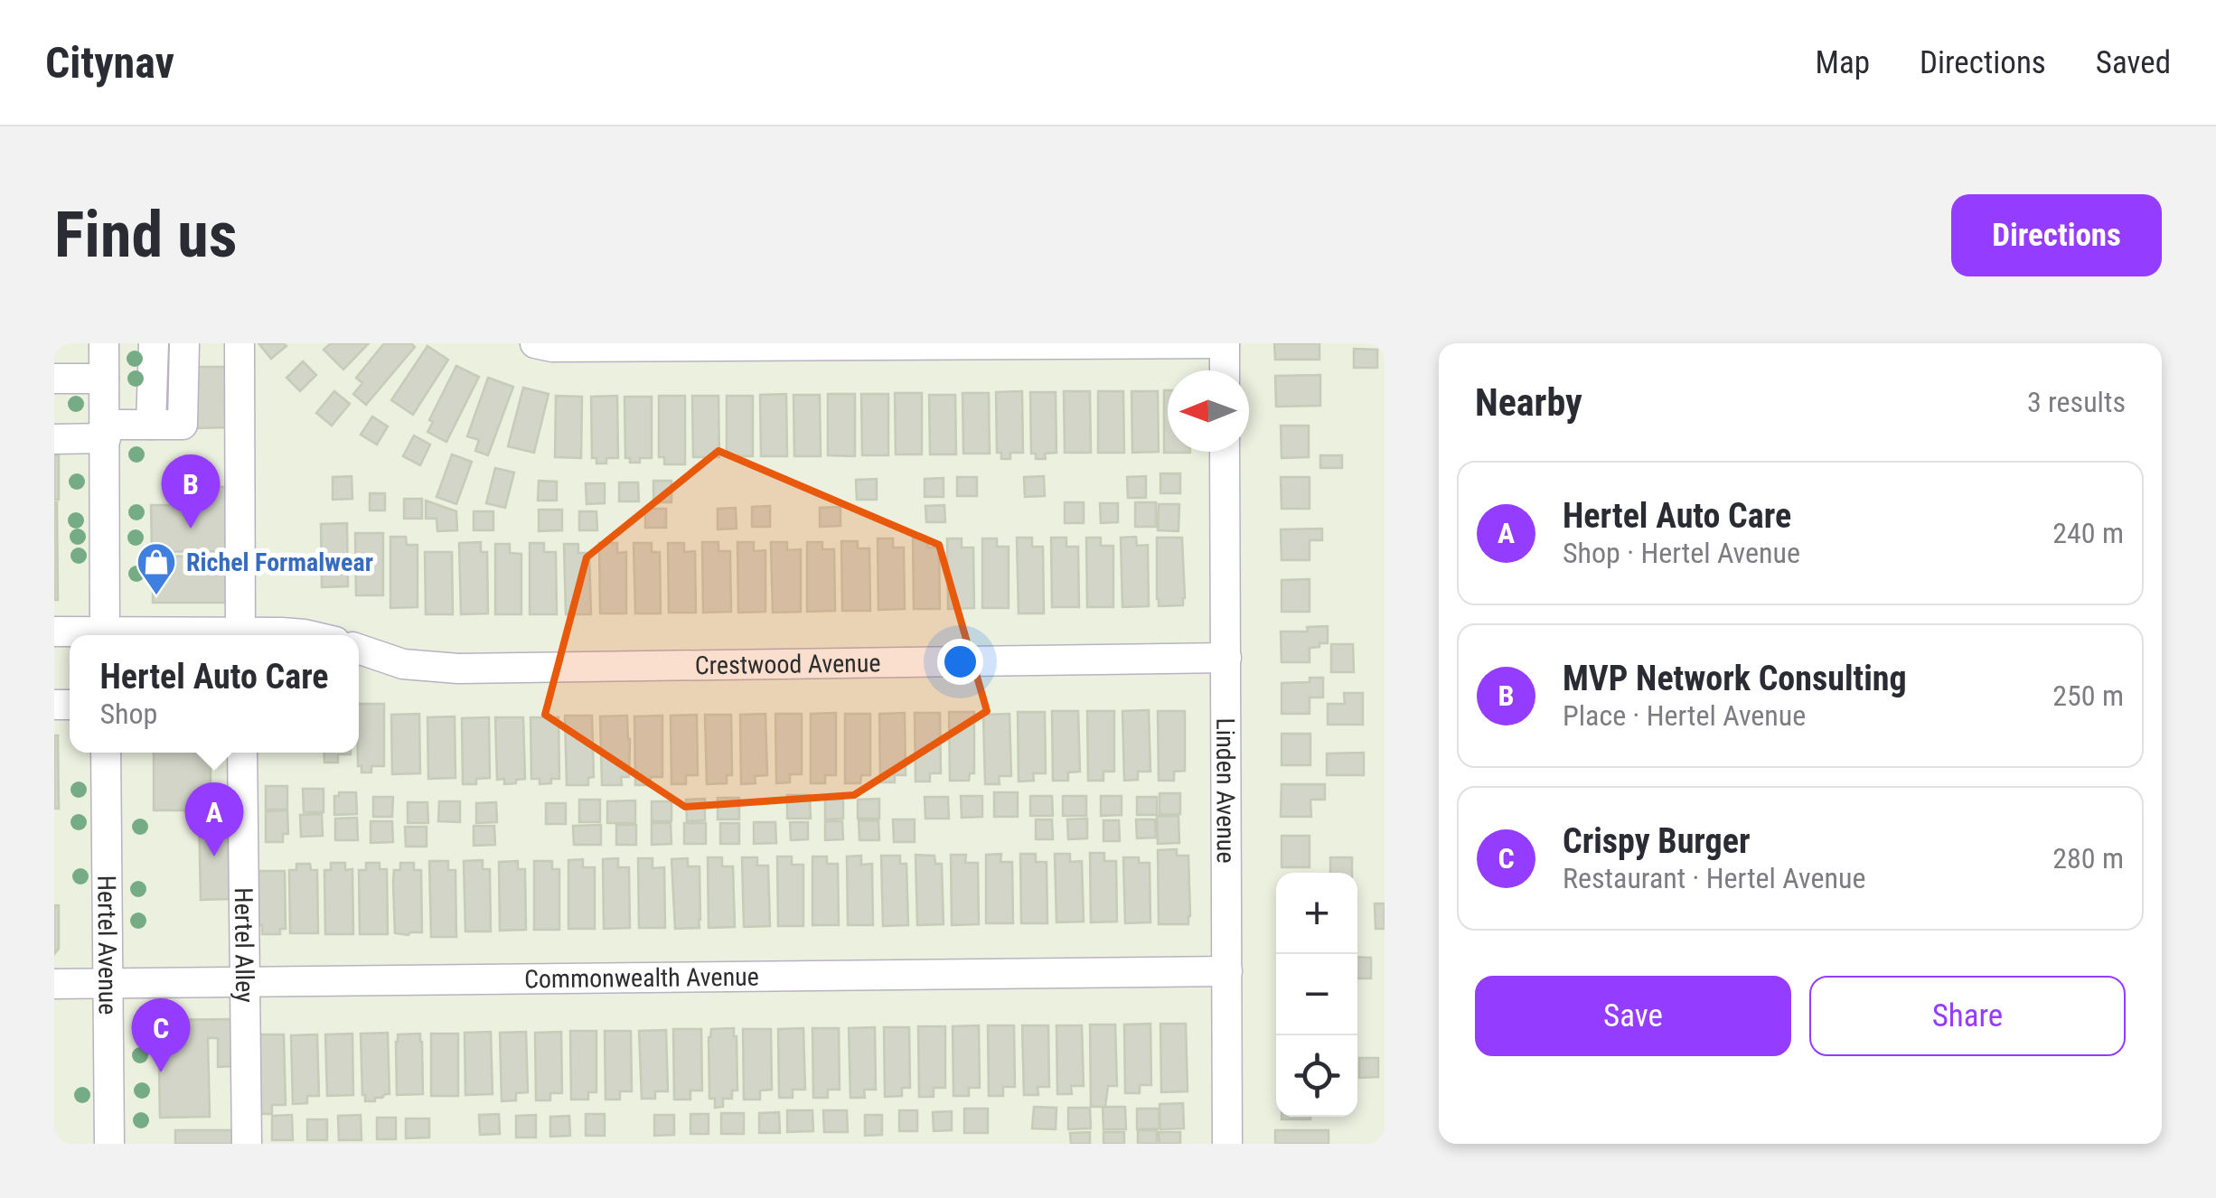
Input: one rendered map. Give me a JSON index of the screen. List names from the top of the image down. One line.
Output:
{"streets":{"street":["Crestwood Avenue","Linden Avenue","Hertel Avenue","Hertel Alley","Commonwealth Avenue"]},"crossings":[["Crestwood Avenue","Linden Avenue"],["Linden Avenue","Commonwealth Avenue"],["Hertel Avenue","Commonwealth Avenue"],["Hertel Alley","Commonwealth Avenue"]],"places":{"shop":["Richel Formalwear"]},"north":"left","page":{"header":"Citynav","nav":["Map","Directions","Saved"],"buttons":["Directions",["Save","Share"]],"title":"Find us","heading":["Nearby","3 results"],"pins":["B","A","C"],"list":[{"mark":"A","name":"Hertel Auto Care","note":"Shop · Hertel Avenue","value":"240 m"},{"mark":"B","name":"MVP Network Consulting","note":"Place · Hertel Avenue","value":"250 m"},{"mark":"C","name":"Crispy Burger","note":"Restaurant · Hertel Avenue","value":"280 m"}],"popup":["Hertel Auto Care","Shop"],"map_buttons":["+","−"]}}
